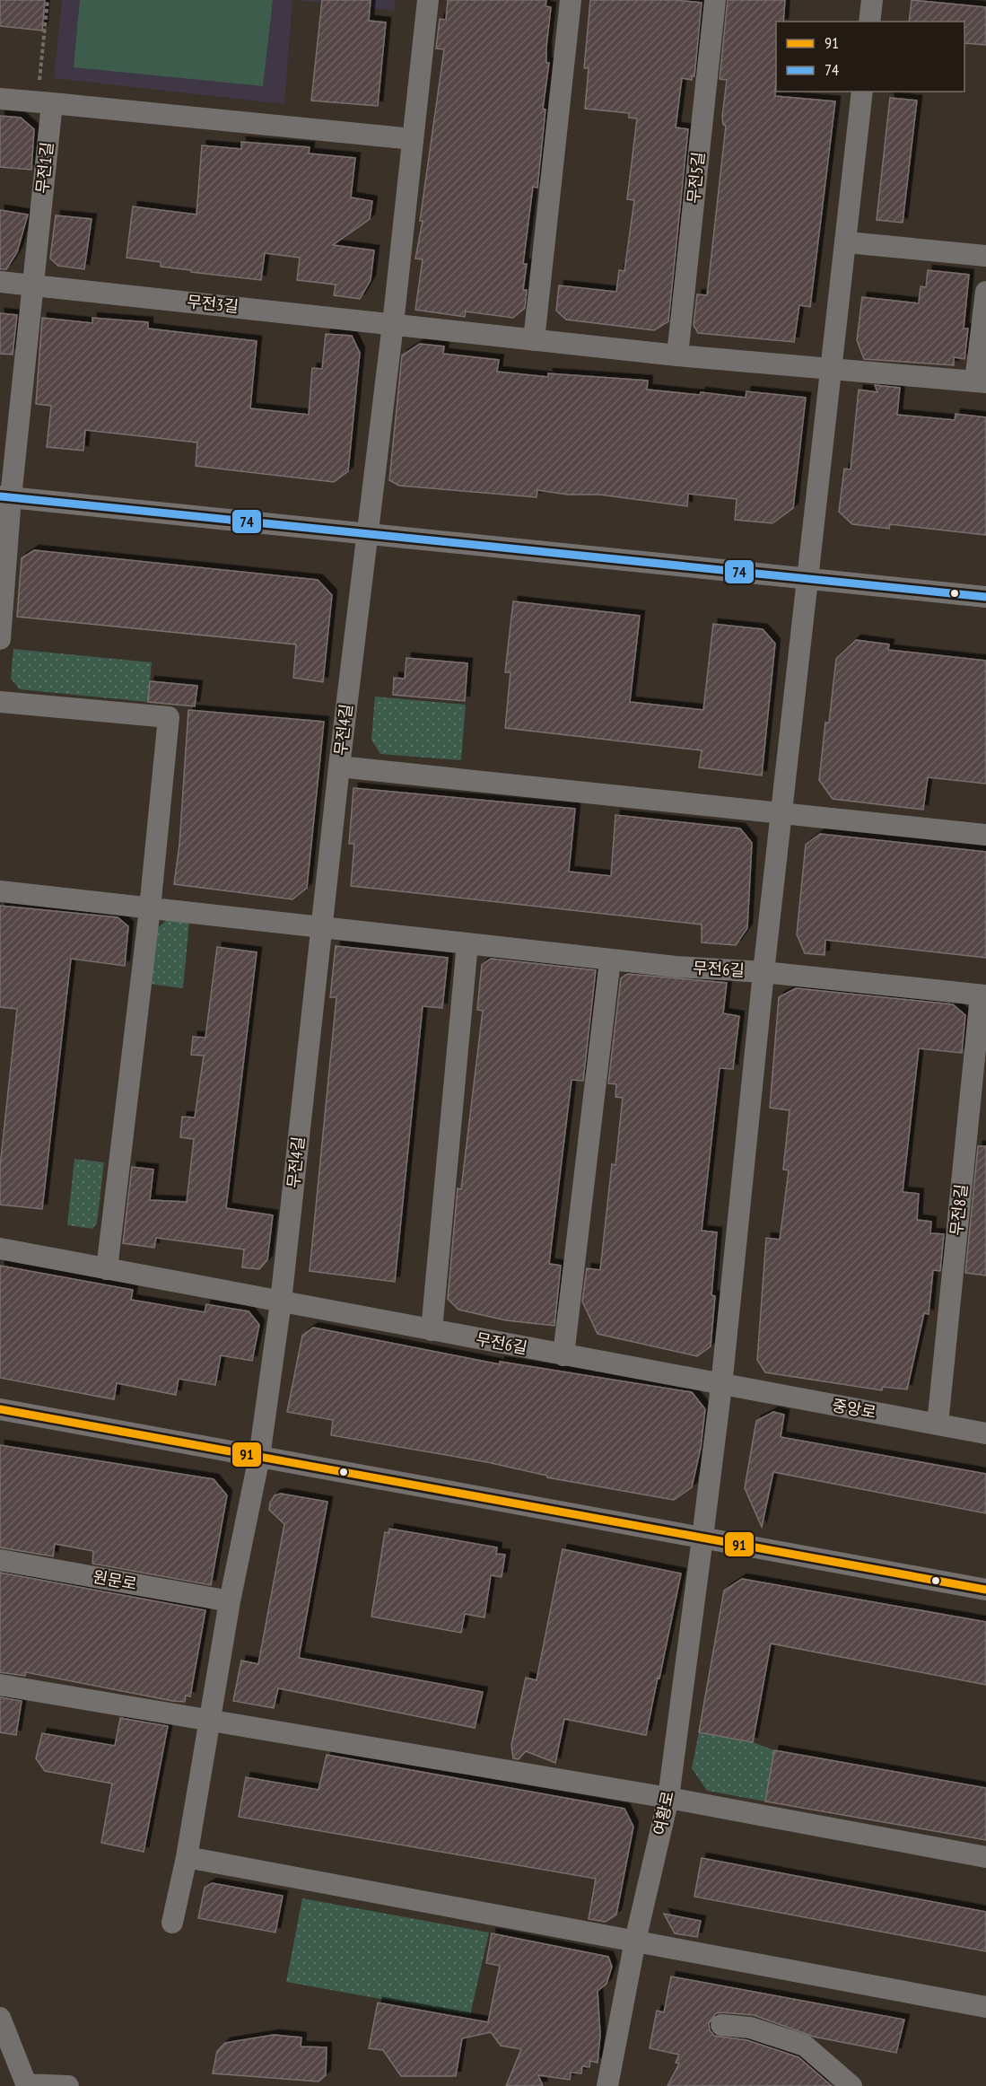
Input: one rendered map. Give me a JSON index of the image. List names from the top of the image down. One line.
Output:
{"streets":{"street":["무전1길","무전5길","무전3길","무전4길","무전6길","무전8길","중앙로","원문로","여황로"]},"crossings":[["무전1길","무전3길"],["무전4길","무전6길"],["무전4길","원문로"],["무전6길","무전8길"],["무전6길","중앙로"],["무전6길","여황로"],["무전8길","중앙로"]],"lines":["transit line 74","transit line 91"],"legend":["91","74"]}
